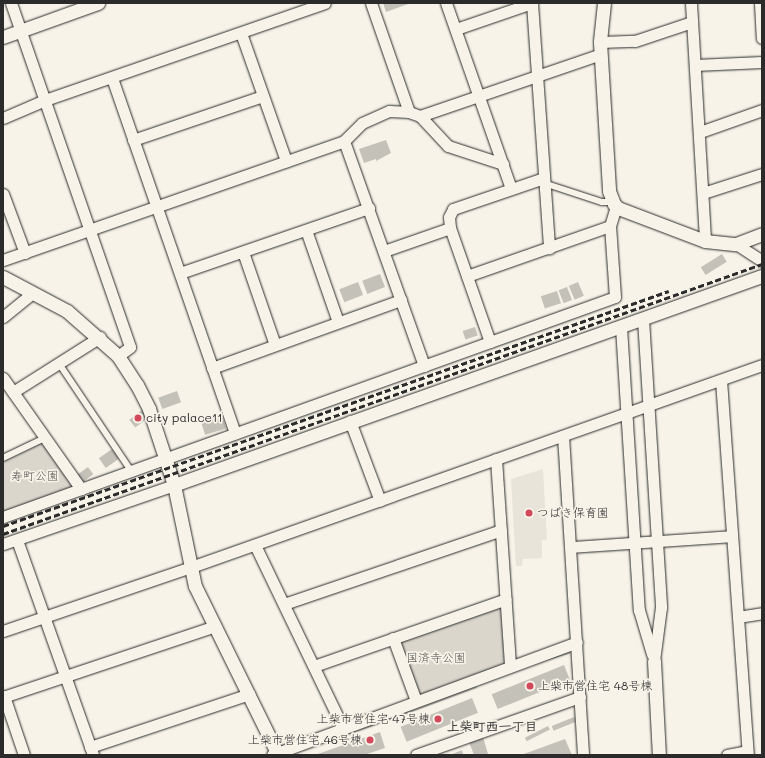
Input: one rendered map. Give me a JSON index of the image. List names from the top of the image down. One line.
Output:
{"districts":["上柴町西一丁目"],"parks":["寿町公園","国済寺公園"],"places":["city palace11","つばき保育園","上柴市営住宅 48号棟","上柴市営住宅 47号棟","上柴市営住宅 46号棟"]}
